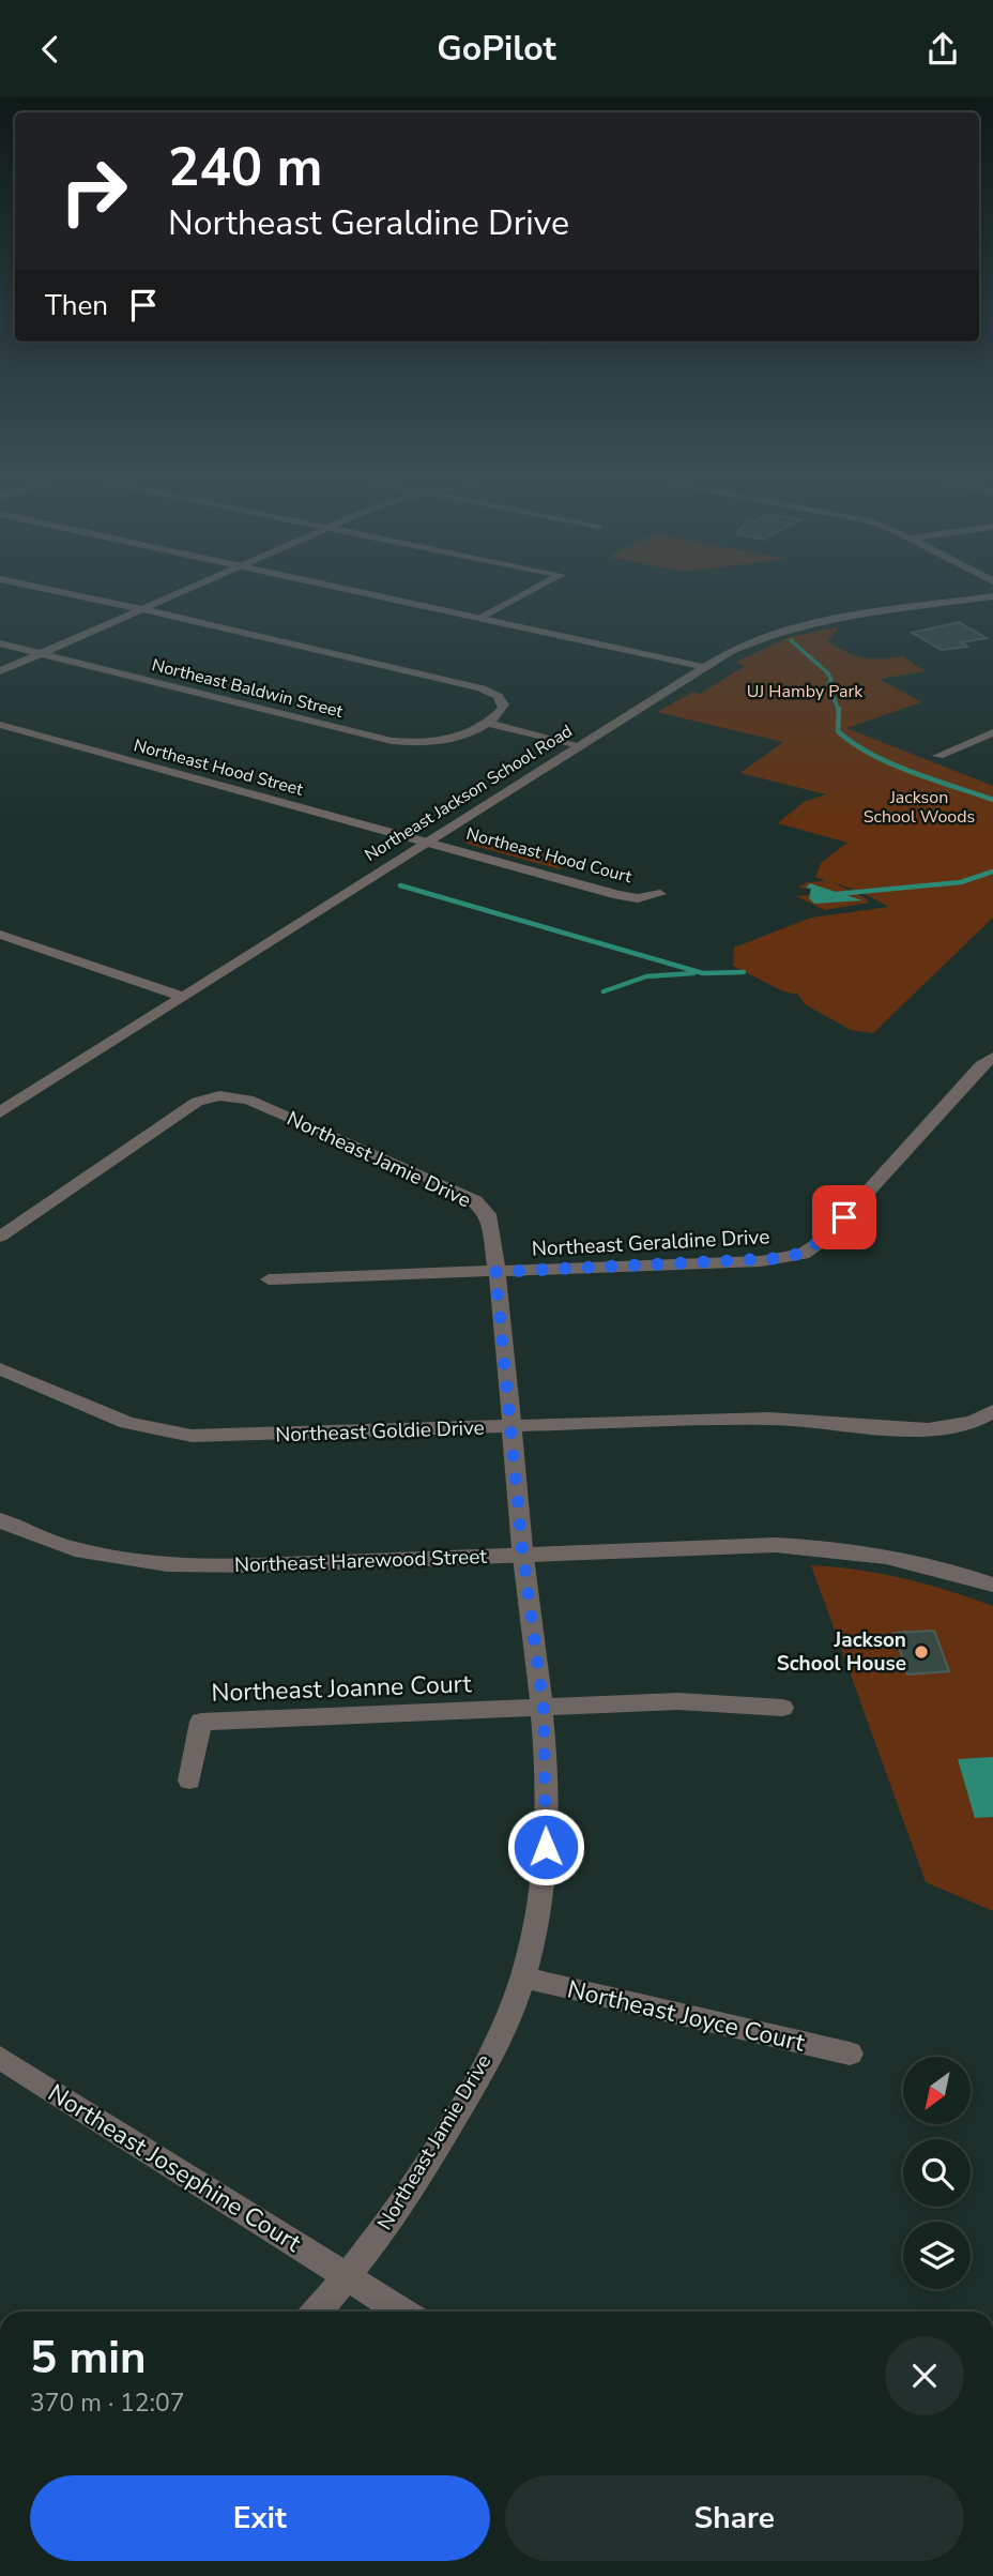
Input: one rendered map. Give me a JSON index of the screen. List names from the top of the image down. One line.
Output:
{"streets":{"street":["Northeast Baldwin Street","Northeast Hood Street","Northeast Jackson School Road","Northeast Hood Court","Northeast Jamie Drive","Northeast Geraldine Drive","Northeast Goldie Drive","Northeast Harewood Street","Northeast Joanne Court","Northeast Joyce Court","Northeast Josephine Court"]},"crossings":[["Northeast Hood Street","Northeast Jackson School Road"],["Northeast Hood Street","Northeast Hood Court"],["Northeast Jackson School Road","Northeast Hood Court"],["Northeast Jamie Drive","Northeast Geraldine Drive"],["Northeast Jamie Drive","Northeast Goldie Drive"],["Northeast Jamie Drive","Northeast Harewood Street"],["Northeast Jamie Drive","Northeast Joanne Court"],["Northeast Jamie Drive","Northeast Joyce Court"],["Northeast Jamie Drive","Northeast Josephine Court"]],"parks":["UJ Hamby Park","Jackson School Woods"],"places":["Jackson School House"],"north":"bottom left","page":{"header":"GoPilot","turn":["240 m","Northeast Geraldine Drive"],"then":"Then","heading":["5 min","370 m · 12:07"],"buttons":["Exit","Share"]}}
